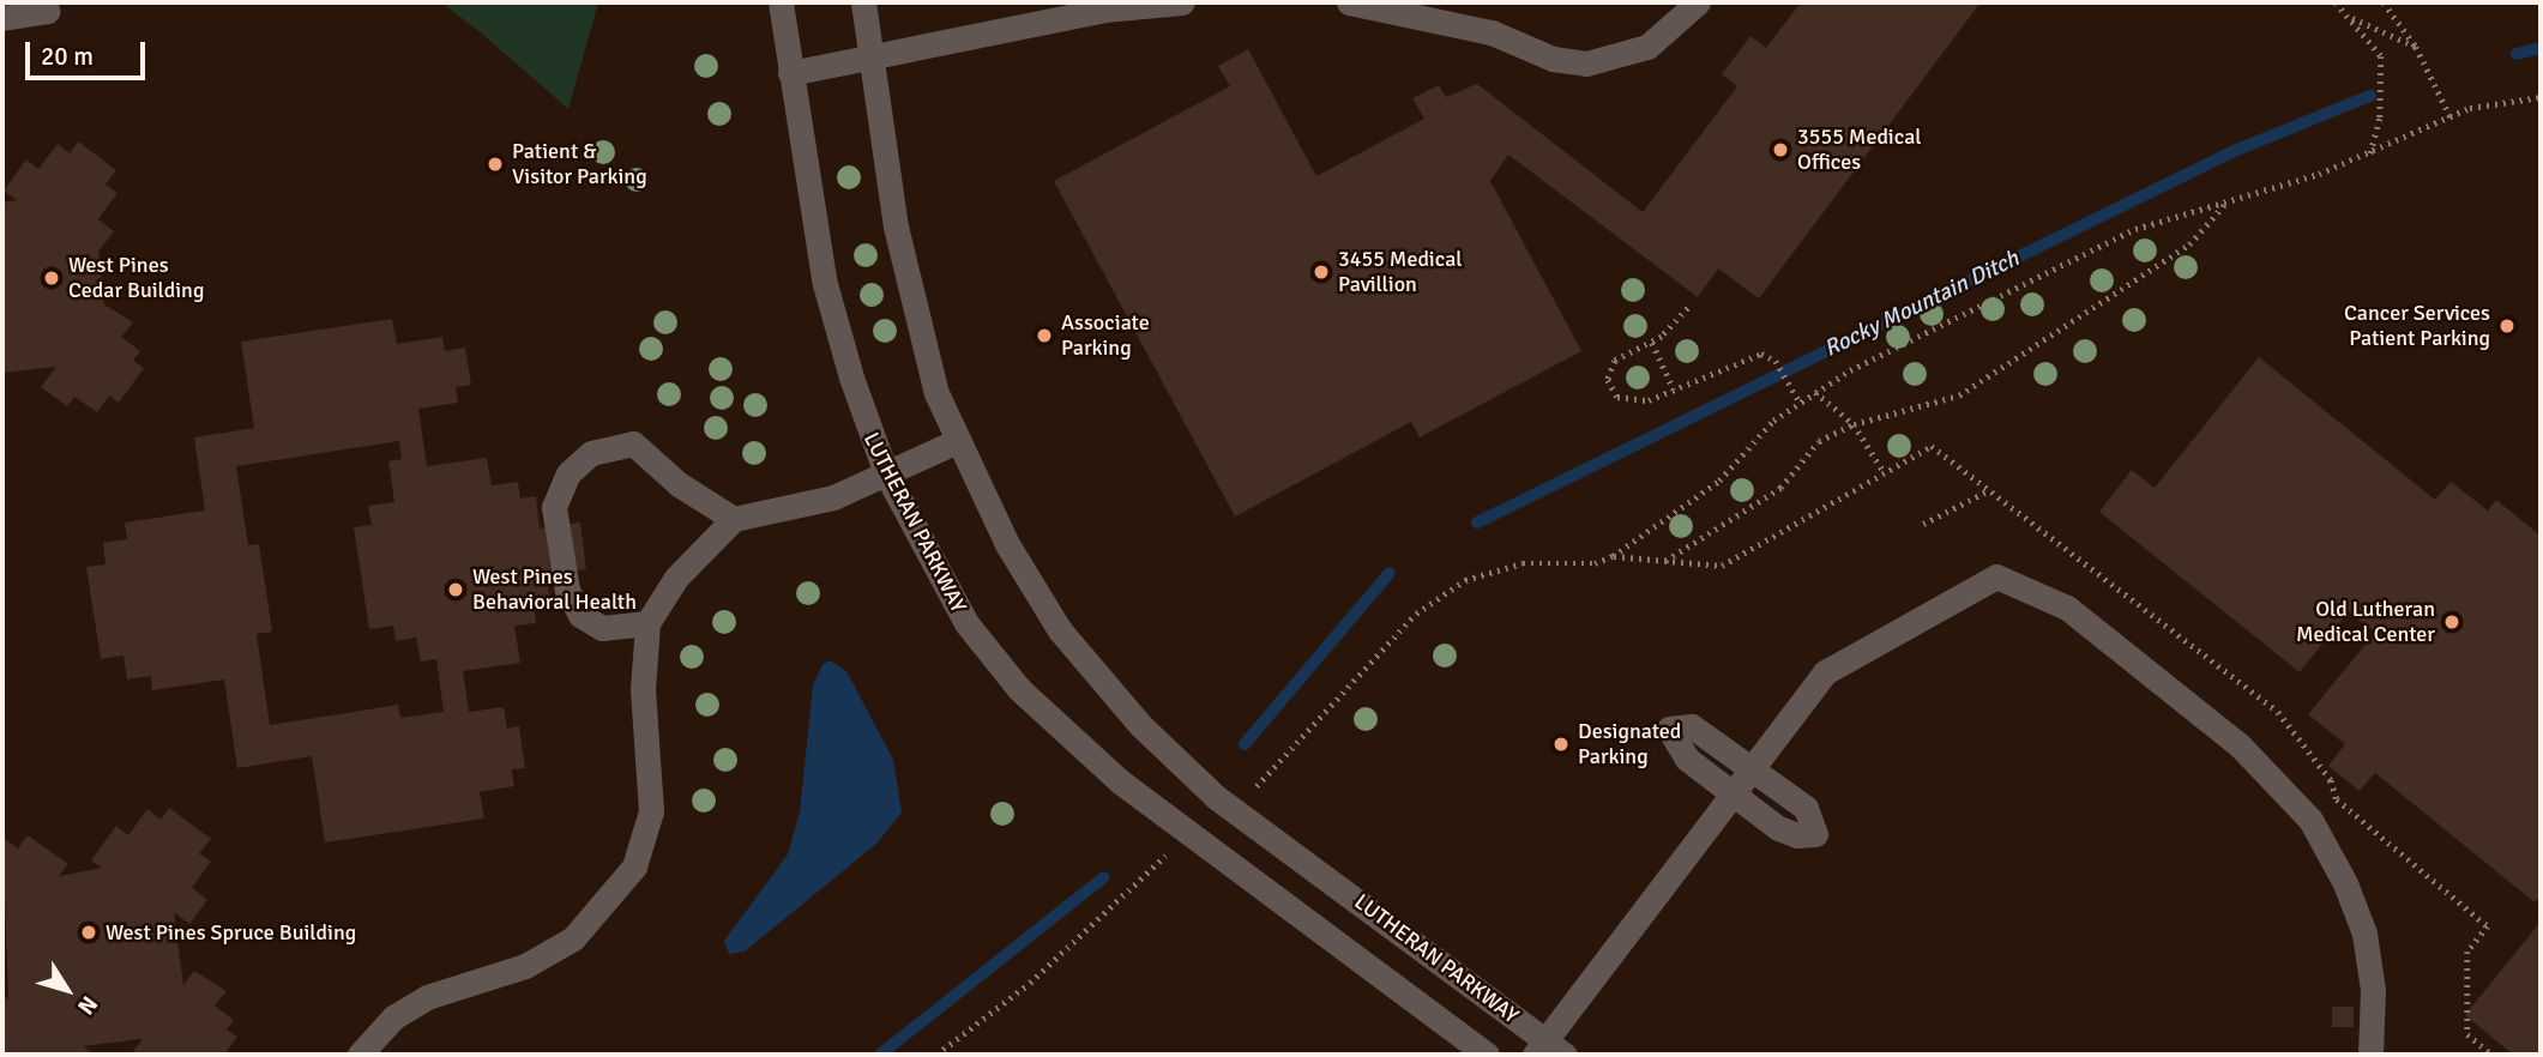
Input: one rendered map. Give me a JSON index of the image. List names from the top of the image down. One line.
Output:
{"streets":{"street":["LUTHERAN PARKWAY"]},"water":["Rocky Mountain Ditch"],"places":["3555 Medical Offices","Patient & Visitor Parking","3455 Medical Pavillion","West Pines Cedar Building","Cancer Services Patient Parking","Associate Parking","West Pines Behavioral Health","Old Lutheran Medical Center","Designated Parking","West Pines Spruce Building"],"scale_bar":"20 m","north":"bottom right"}
